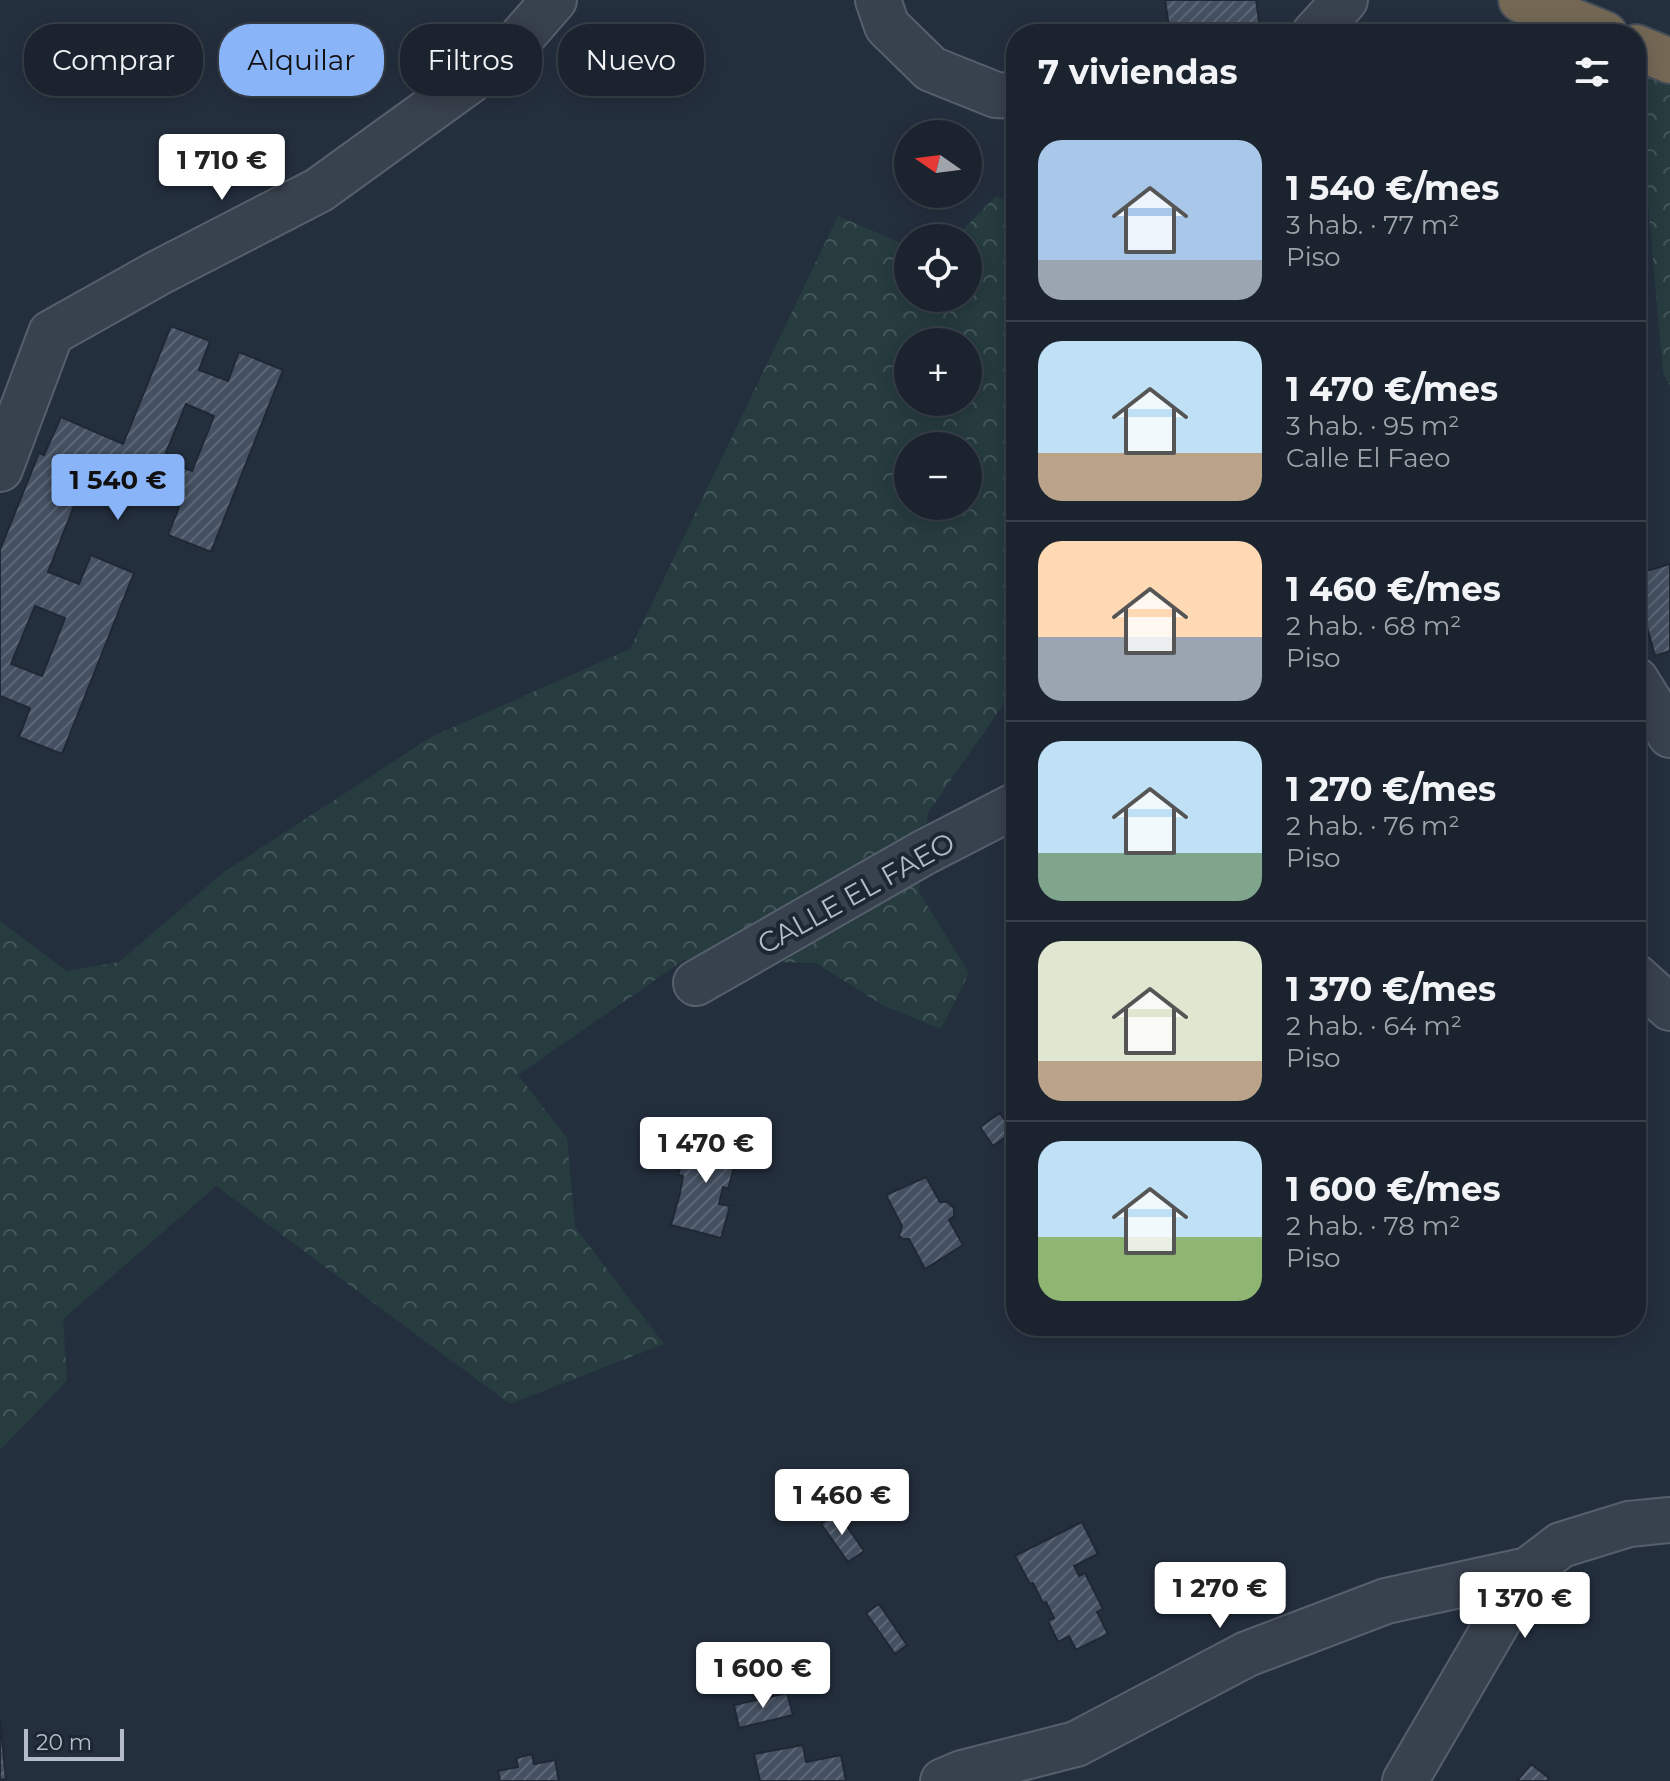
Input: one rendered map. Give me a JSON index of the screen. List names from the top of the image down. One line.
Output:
{"streets":{"street":["CALLE EL FAEO"]},"scale_bar":"20 m","north":"left","page":{"chip":["Comprar","Alquilar","Filtros","Nuevo"],"heading":"7 viviendas","map_buttons":["+","−"],"list":[{"name":"1 540 €/mes","note":"3 hab. · 77 m² · Piso"},{"name":"1 470 €/mes","note":"3 hab. · 95 m² · Calle El Faeo"},{"name":"1 460 €/mes","note":"2 hab. · 68 m² · Piso"},{"name":"1 270 €/mes","note":"2 hab. · 76 m² · Piso"},{"name":"1 370 €/mes","note":"2 hab. · 64 m² · Piso"},{"name":"1 600 €/mes","note":"2 hab. · 78 m² · Piso"}],"price":["1 710 €","1 540 €","1 470 €","1 460 €","1 270 €","1 370 €","1 600 €"],"scale":"20 m"}}
